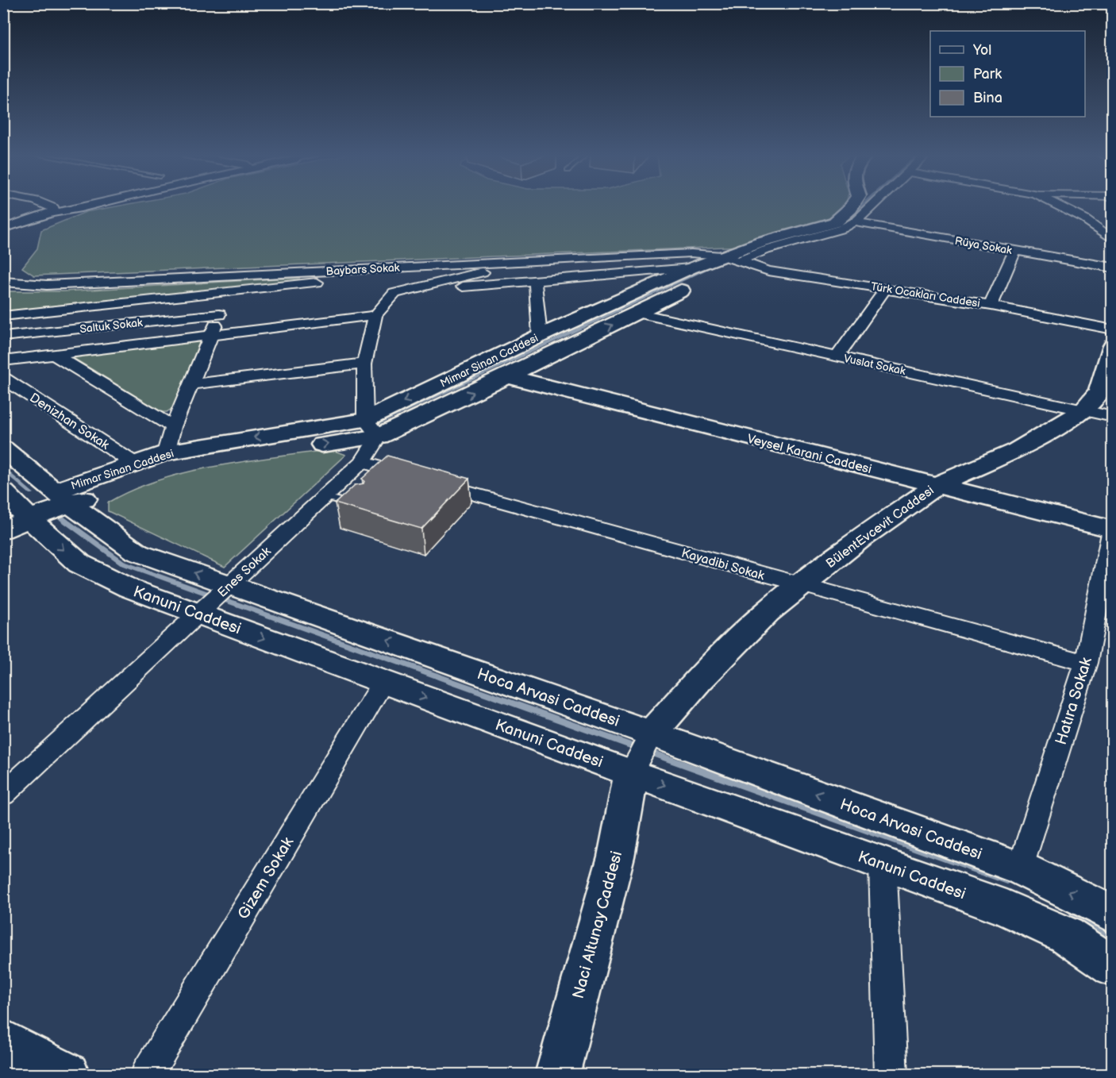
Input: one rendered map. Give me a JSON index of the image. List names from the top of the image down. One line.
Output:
{"streets":{"street":["Rüya Sokak","Baybars Sokak","Türk Ocakları Caddesi","Saltuk Sokak","Mimar Sinan Caddesi","Vuslat Sokak","Denizhan Sokak","Veysel Karani Caddesi","BülentEvcevit Caddesi","Kayadibi Sokak","Enes Sokak","Kanuni Caddesi","Hoca Arvasi Caddesi","Hatıra Sokak","Gizem Sokak","Naci Altunay Caddesi"]},"crossings":[["Baybars Sokak","Türk Ocakları Caddesi"],["Baybars Sokak","Mimar Sinan Caddesi"],["Türk Ocakları Caddesi","Mimar Sinan Caddesi"],["Mimar Sinan Caddesi","Vuslat Sokak"],["Mimar Sinan Caddesi","Denizhan Sokak"],["Mimar Sinan Caddesi","Veysel Karani Caddesi"],["Mimar Sinan Caddesi","Enes Sokak"],["Mimar Sinan Caddesi","Kanuni Caddesi"],["Mimar Sinan Caddesi","Hoca Arvasi Caddesi"],["Vuslat Sokak","BülentEvcevit Caddesi"],["Veysel Karani Caddesi","BülentEvcevit Caddesi"],["Veysel Karani Caddesi","Hatıra Sokak"],["BülentEvcevit Caddesi","Kayadibi Sokak"],["BülentEvcevit Caddesi","Hoca Arvasi Caddesi"],["Kayadibi Sokak","Enes Sokak"],["Kayadibi Sokak","Hatıra Sokak"],["Enes Sokak","Kanuni Caddesi"],["Enes Sokak","Hoca Arvasi Caddesi"],["Kanuni Caddesi","Gizem Sokak"],["Kanuni Caddesi","Naci Altunay Caddesi"],["Hoca Arvasi Caddesi","Hatıra Sokak"]],"one_way":["Kanuni Caddesi","Hoca Arvasi Caddesi"],"legend":["Yol","Park","Bina"]}
